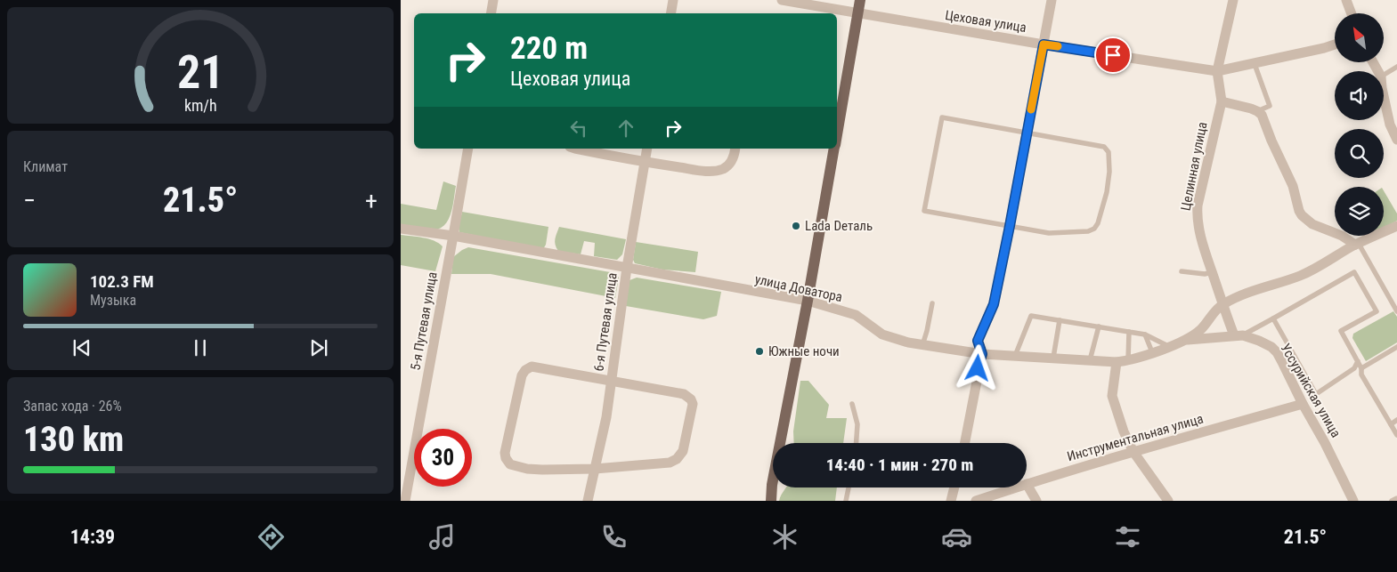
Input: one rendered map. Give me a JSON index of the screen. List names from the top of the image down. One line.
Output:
{"streets":{"street":["Цеховая улица","Целинная улица","улица Доватора","5-я Путевая улица","6-я Путевая улица","Уссурийская улица","Инструментальная улица"]},"crossings":[["Цеховая улица","Целинная улица"],["Целинная улица","улица Доватора"],["Целинная улица","Уссурийская улица"],["улица Доватора","5-я Путевая улица"],["улица Доватора","6-я Путевая улица"],["улица Доватора","Уссурийская улица"],["Уссурийская улица","Инструментальная улица"]],"places":["Lada Dеталь","Южные ночи"],"north":"top left","page":{"turn":["220 m","Цеховая улица"],"tile":["Климат",["Запас хода · 26%","130 km"]],"heat":["−","21.5°","+"],"song":["102.3 FM","Музыка"],"limit":"30","trip":"14:40 · 1 мин · 270 m","tabs":["14:39","21.5°"],"gauge":["21","km/h"]}}
